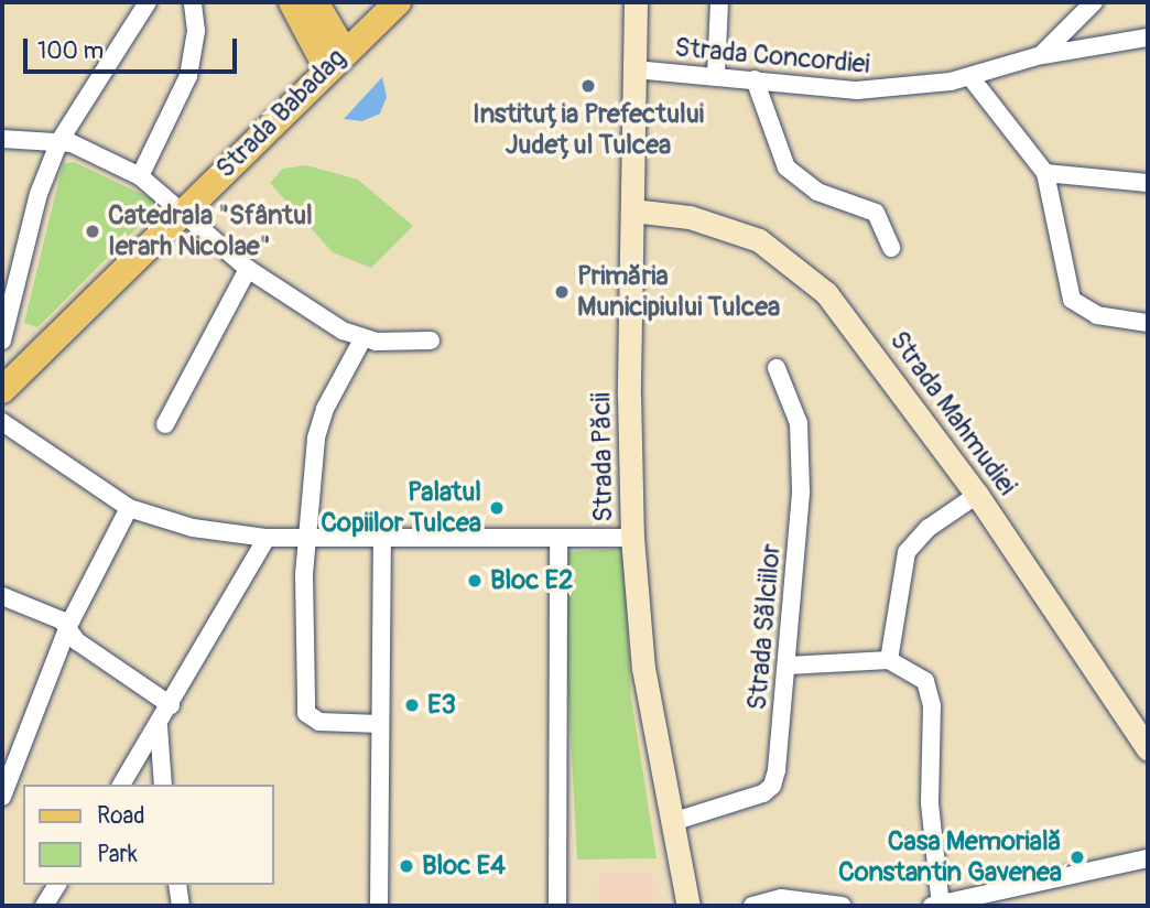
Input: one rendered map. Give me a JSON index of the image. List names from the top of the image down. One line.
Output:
{"streets":{"main road":["Strada Babadag","Strada Mahmudiei","Strada Păcii"],"street":["Strada Concordiei","Strada Sălciilor"]},"crossings":[["Strada Concordiei","Strada Păcii"],["Strada Mahmudiei","Strada Păcii"],["Strada Păcii","Strada Sălciilor"]],"places":["Instituția Prefectului Județul Tulcea","Catedrala \"Sfântul Ierarh Nicolae\"","Primăria Municipiului Tulcea","Palatul Copiilor Tulcea","Bloc E2","E3","Casa Memorială Constantin Gavenea","Bloc E4"],"legend":["Road","Park"],"scale_bar":"100 m"}
